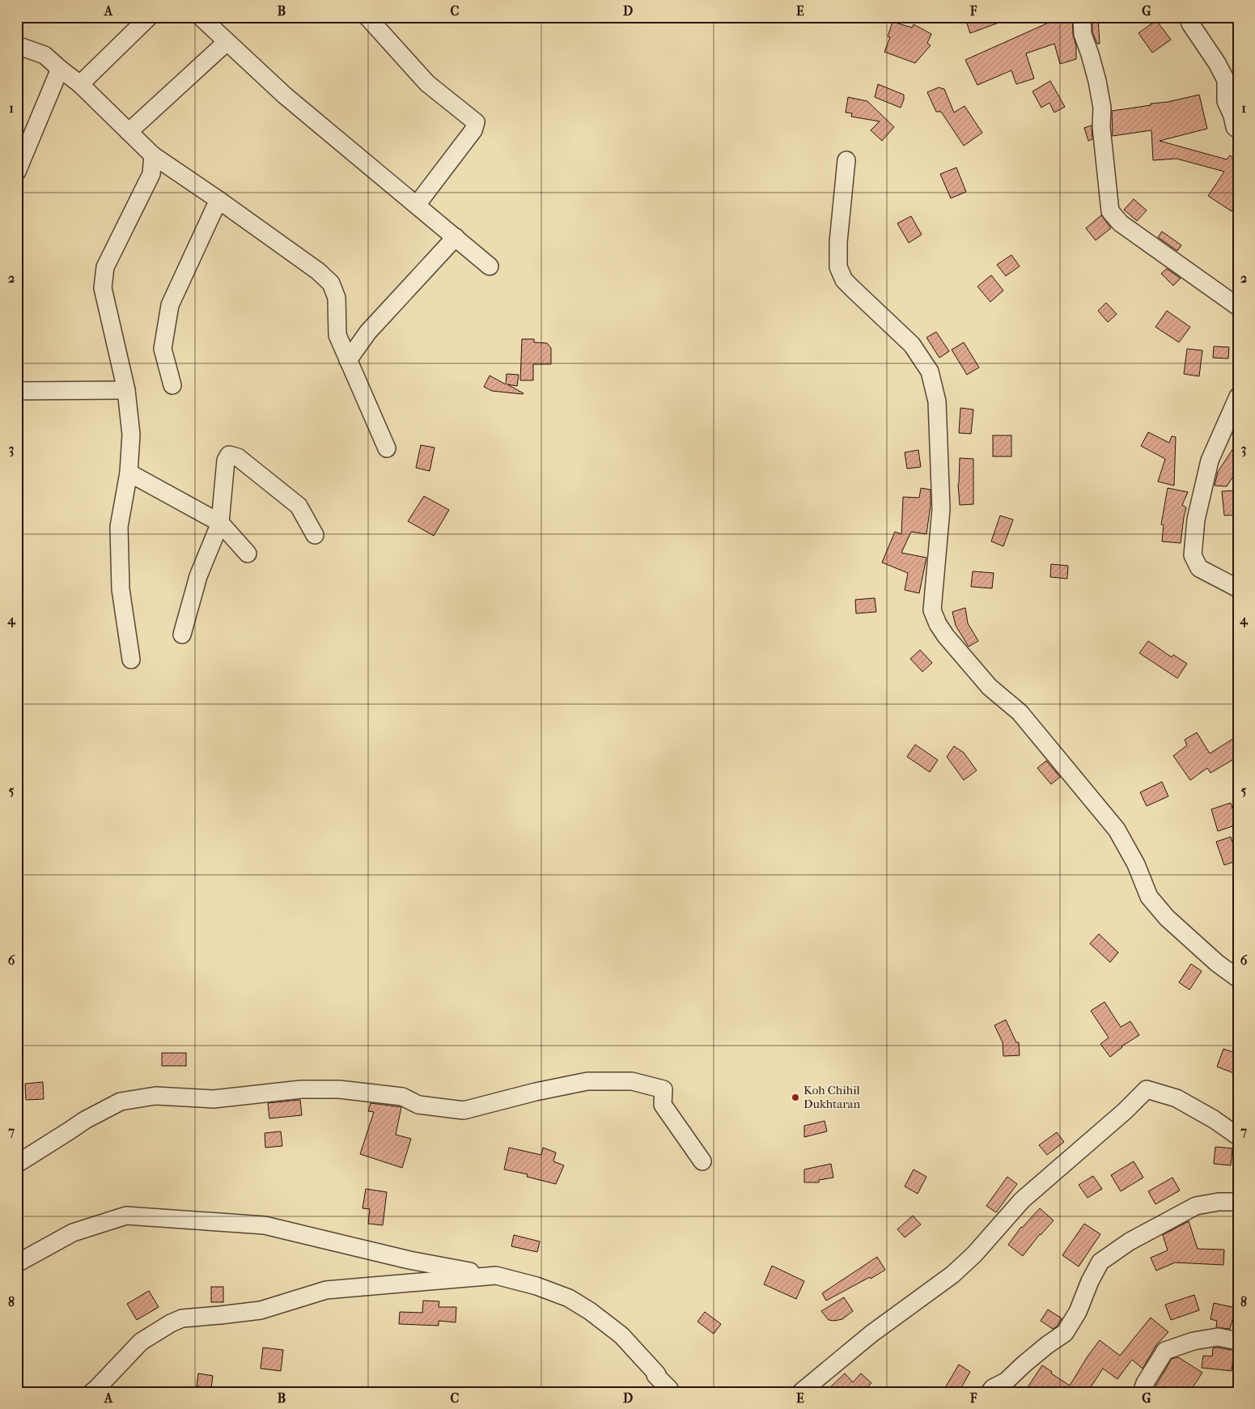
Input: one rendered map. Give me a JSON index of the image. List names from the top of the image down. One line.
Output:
{"places":["Koh Chihil Dukhtaran"],"grid":{"columns":["A","B","C","D","E","F","G"],"rows":["1","2","3","4","5","6","7","8"]}}
